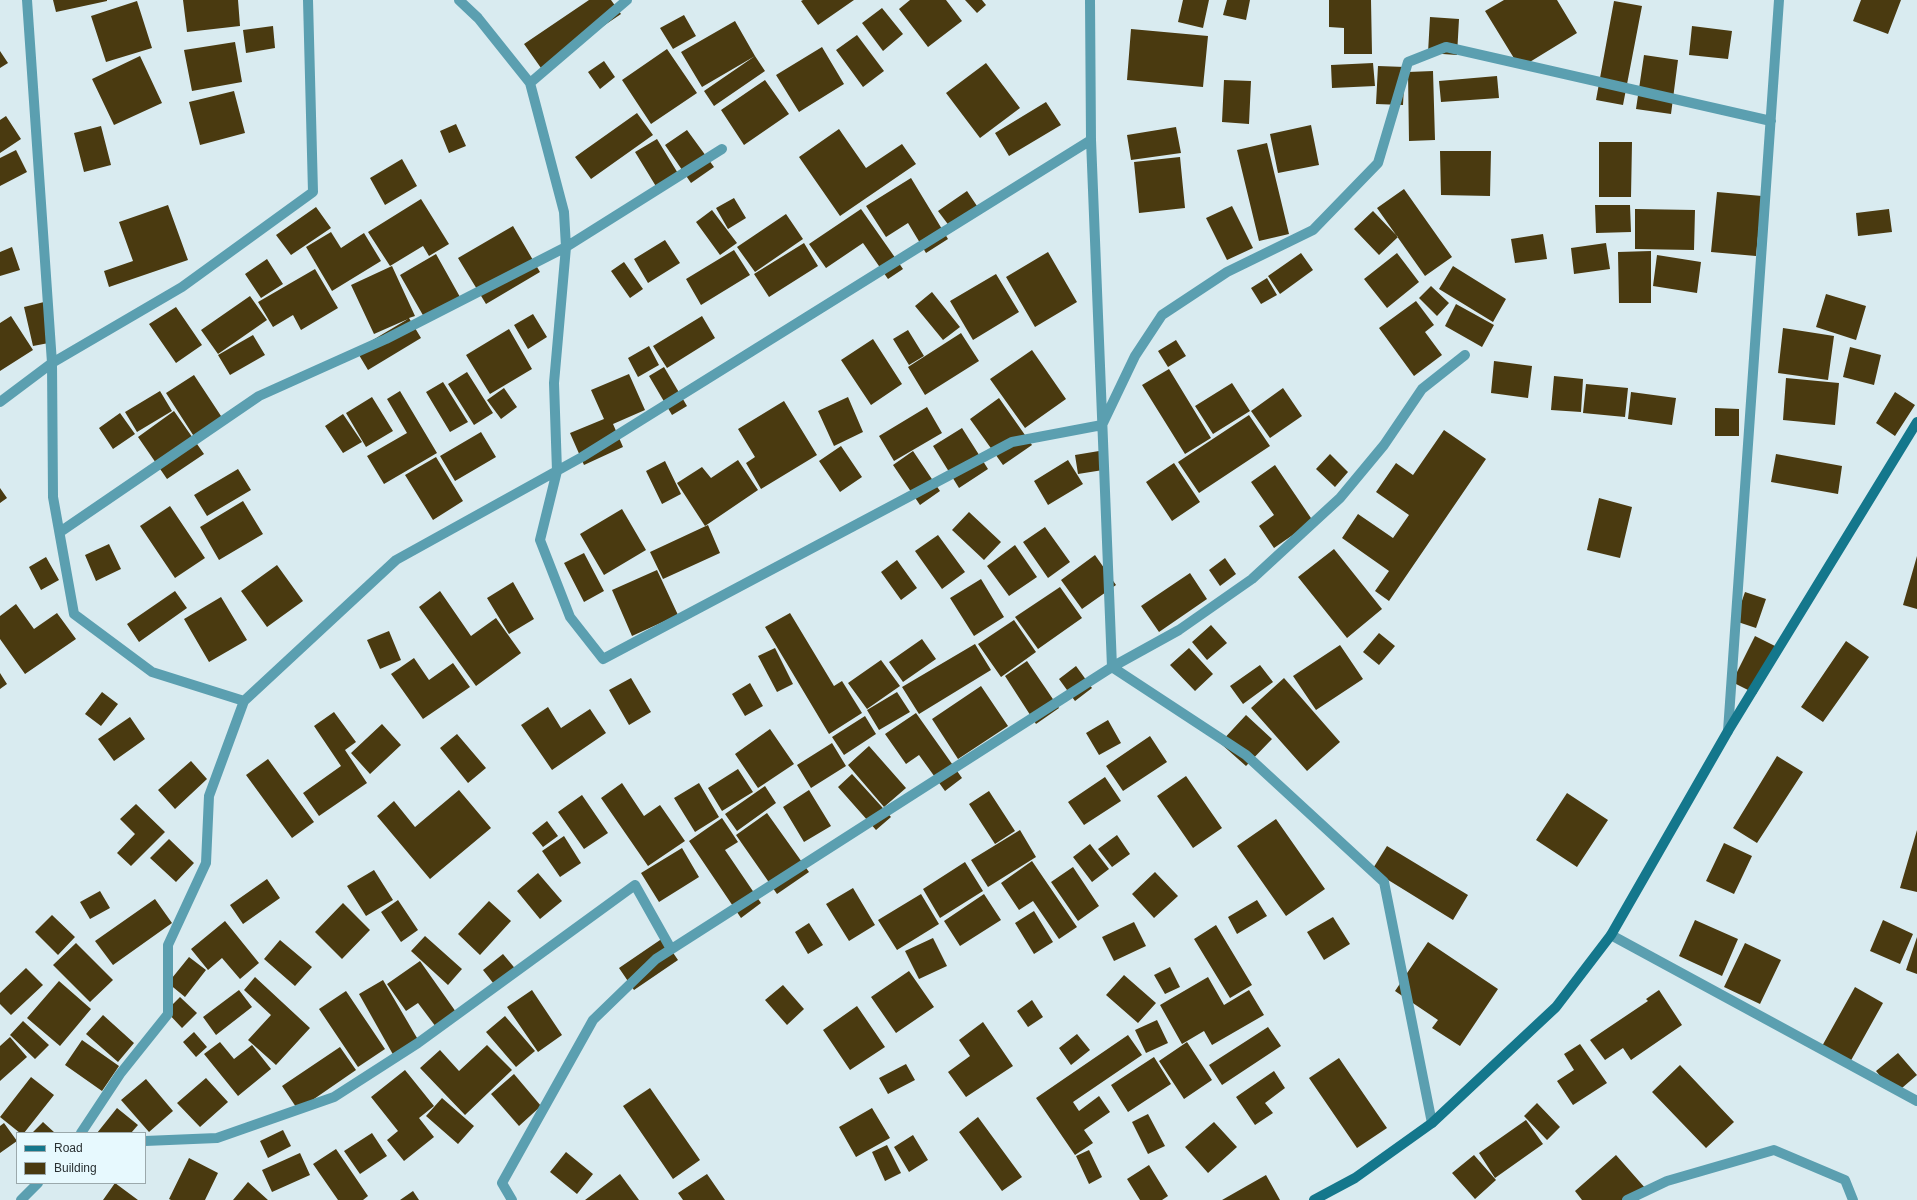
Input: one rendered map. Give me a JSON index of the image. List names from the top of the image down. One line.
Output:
{"legend":["Road","Building"]}
